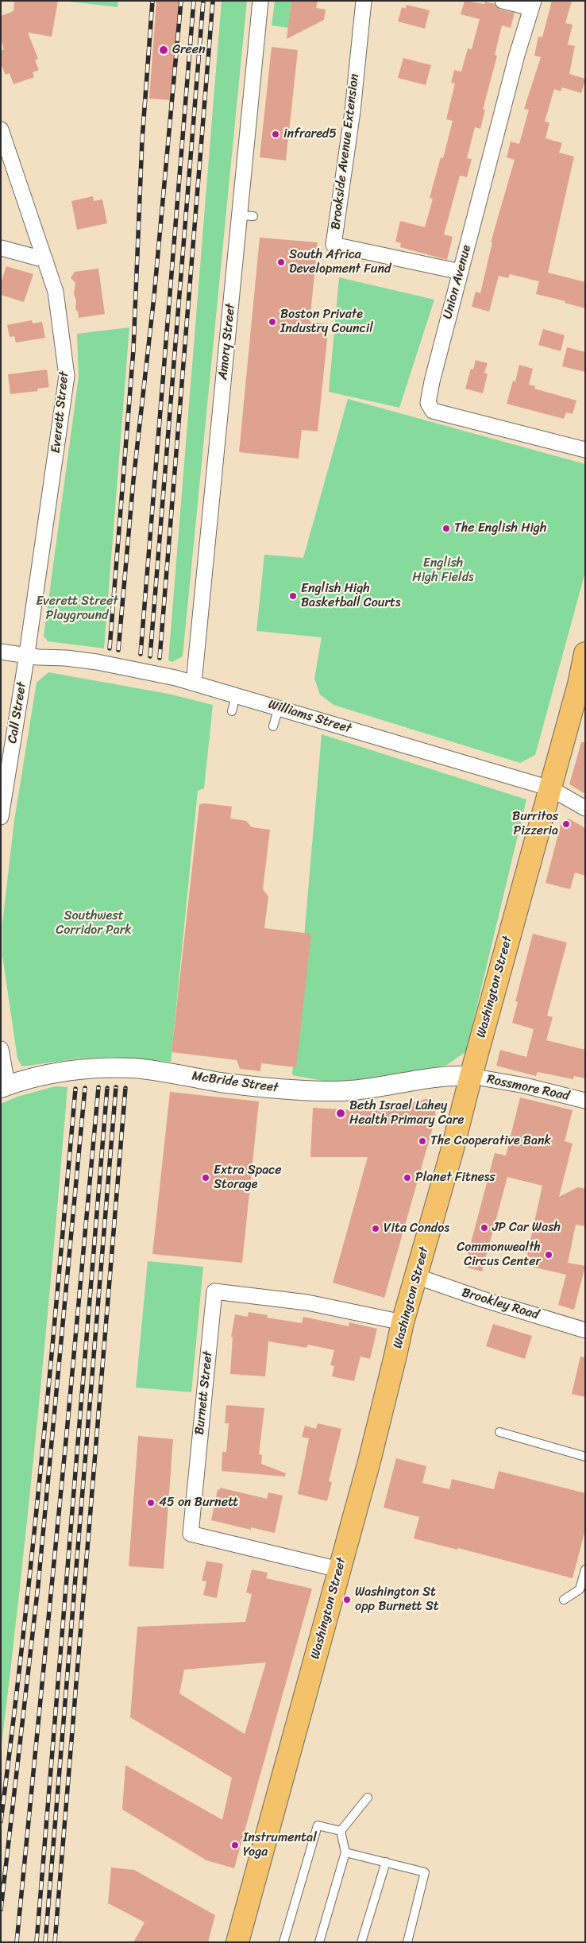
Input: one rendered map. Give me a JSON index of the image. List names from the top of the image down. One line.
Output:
{"streets":{"main road":["Washington Street"],"street":["Brookside Avenue Extension","Union Avenue","Amory Street","Everett Street","Call Street","Williams Street","McBride Street","Rossmore Road","Brookley Road","Burnett Street"]},"crossings":[["Brookside Avenue Extension","Union Avenue"],["Amory Street","Williams Street"],["Everett Street","Call Street"],["Everett Street","Williams Street"],["Call Street","Williams Street"],["Williams Street","Washington Street"],["Washington Street","McBride Street"],["Washington Street","Rossmore Road"],["Washington Street","Brookley Road"],["Washington Street","Burnett Street"],["McBride Street","Rossmore Road"]],"parks":["English High Fields","Everett Street Playground","Southwest Corridor Park"],"places":["Green","infrared5","South Africa Development Fund","Boston Private Industry Council","The English High","English High Basketball Courts","Burritos Pizzeria","Beth Israel Lahey Health Primary Care","The Cooperative Bank","Extra Space Storage","Planet Fitness","JP Car Wash","Vita Condos","Commonwealth Circus Center","45 on Burnett","Washington St opp Burnett St","Instrumental Yoga"]}
